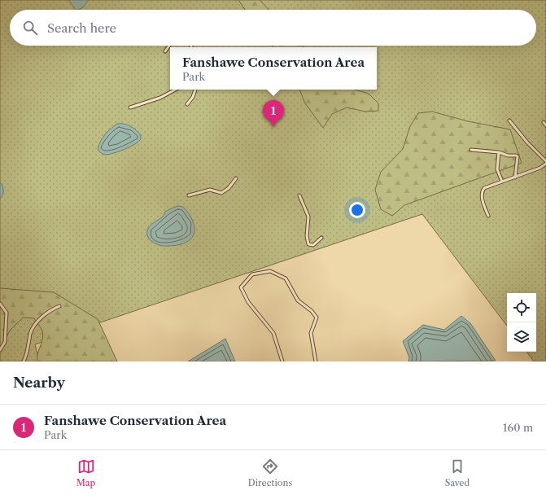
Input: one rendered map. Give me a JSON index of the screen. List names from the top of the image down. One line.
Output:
{"page":{"search":"Search here","popup":["Fanshawe Conservation Area","Park"],"pins":"1","heading":"Nearby","list":[{"mark":"1","name":"Fanshawe Conservation Area","note":"Park","value":"160 m"}],"nav":["Map","Directions","Saved"]}}
